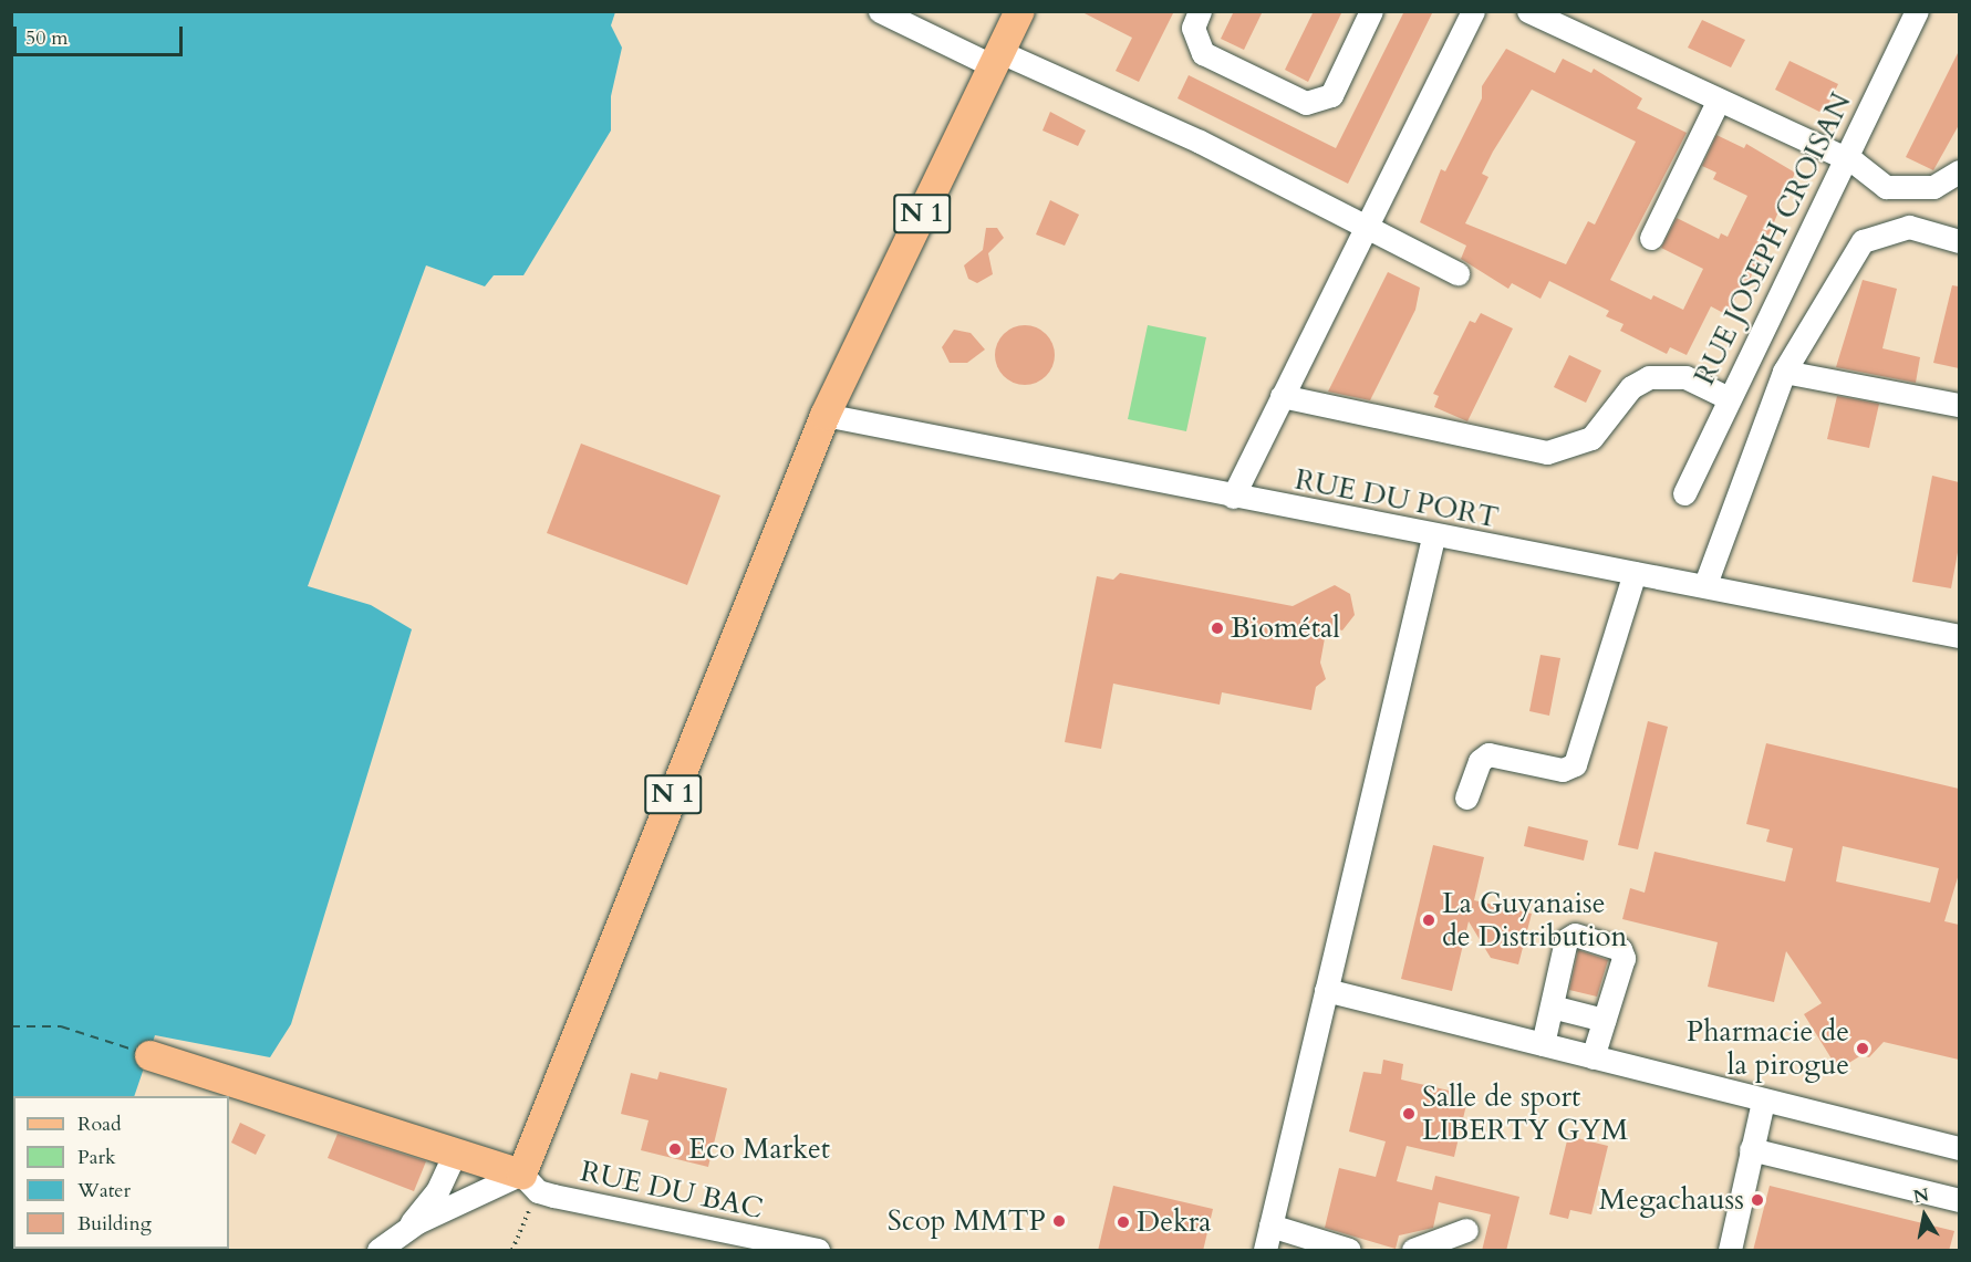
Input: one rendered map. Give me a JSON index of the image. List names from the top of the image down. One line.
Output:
{"streets":{"main road":["N 1"],"street":["RUE JOSEPH CROISAN","RUE DU PORT","RUE DU BAC"]},"crossings":[["N 1","RUE DU PORT"],["N 1","RUE DU BAC"]],"places":["Biométal","La Guyanaise de Distribution","Pharmacie de la pirogue","Salle de sport LIBERTY GYM","Eco Market","Megachauss","Scop MMTP","Dekra"],"legend":["Road","Park","Water","Building"],"scale_bar":"50 m","north":"top"}
